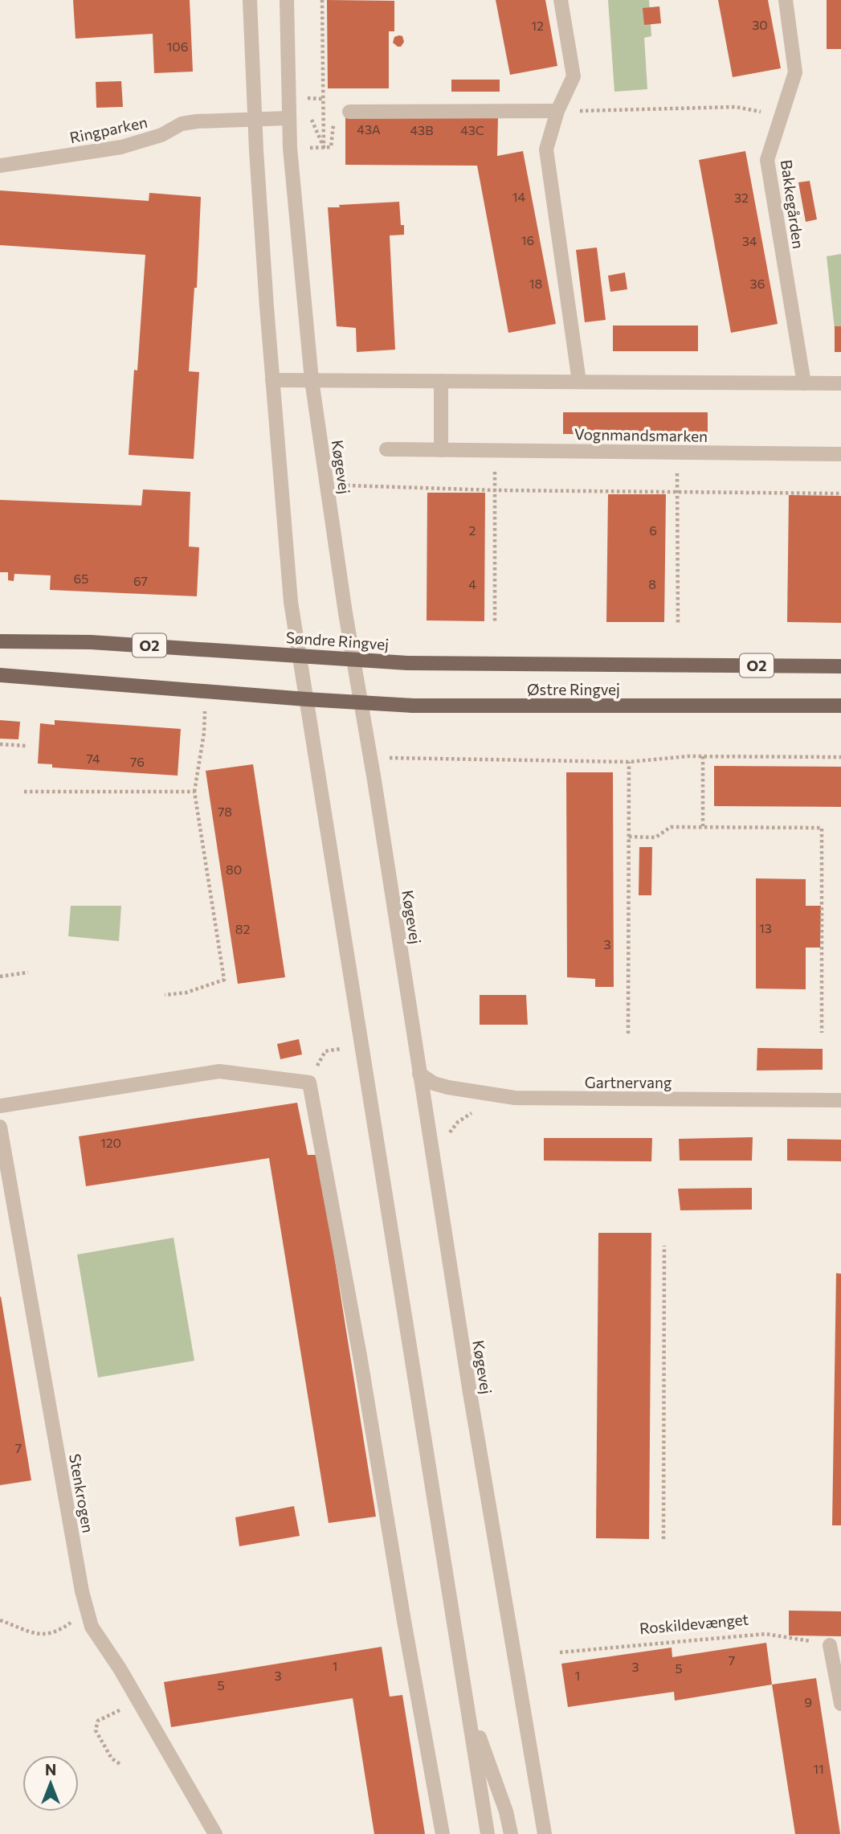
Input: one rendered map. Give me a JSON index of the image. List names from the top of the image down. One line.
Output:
{"streets":{"main road":["Søndre Ringvej","O2","Østre Ringvej"],"street":["Ringparken","Bakkegården","Vognmandsmarken","Køgevej","Gartnervang","Stenkrogen"],"path":["Roskildevænget"]},"crossings":[["Ringparken","Køgevej"],["Køgevej","Søndre Ringvej"],["Køgevej","Østre Ringvej"],["Køgevej","Gartnervang"]],"house_numbers":["30","12","106","43A","43B","43C","14","32","16","34","18","36","2","6","65","67","4","8","74","76","78","80","13","82","3","120","7","7","1","3","5","3","1","5","9","11"],"north":"top"}
